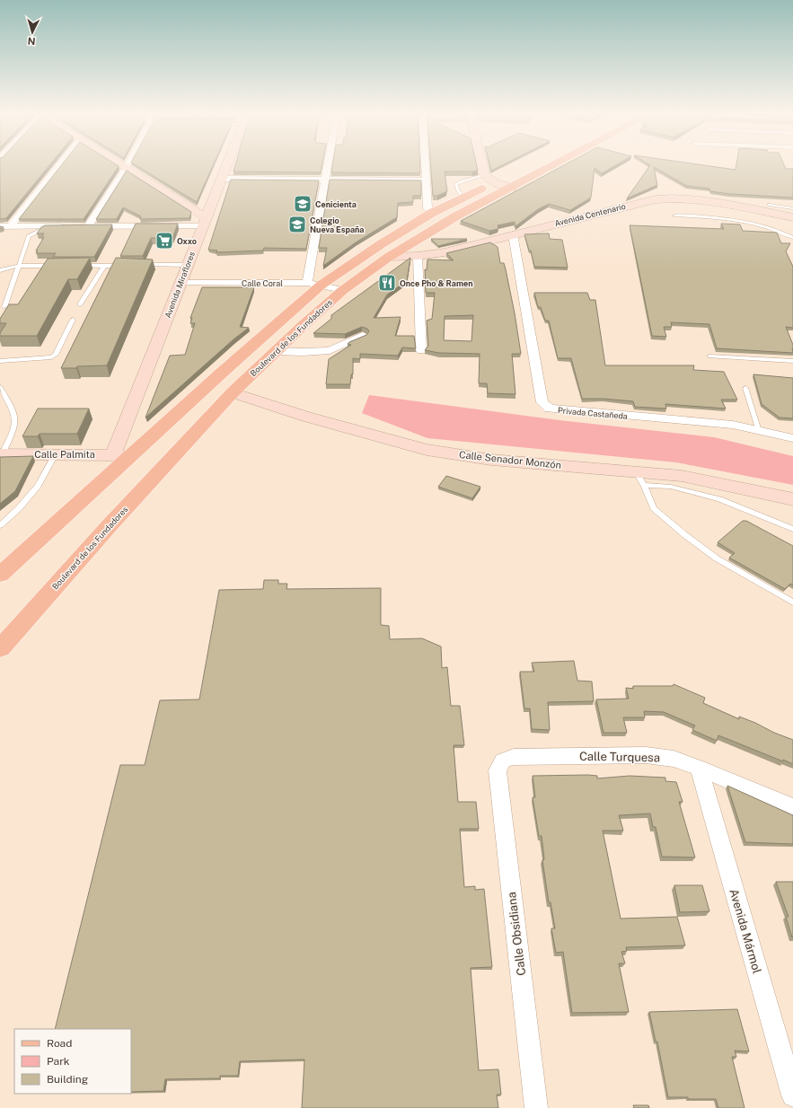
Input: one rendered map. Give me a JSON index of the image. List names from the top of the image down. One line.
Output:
{"streets":{"main road":["Boulevard de los Fundadores"],"street":["Avenida Centenario","Calle Coral","Avenida Miraflores","Privada Castañeda","Calle Palmita","Calle Senador Monzón","Calle Turquesa","Avenida Mármol","Calle Obsidiana"]},"crossings":[["Avenida Centenario","Boulevard de los Fundadores"],["Avenida Centenario","Privada Castañeda"],["Calle Coral","Avenida Miraflores"],["Calle Coral","Boulevard de los Fundadores"],["Avenida Miraflores","Boulevard de los Fundadores"],["Avenida Miraflores","Calle Palmita"],["Boulevard de los Fundadores","Calle Palmita"],["Boulevard de los Fundadores","Calle Senador Monzón"],["Calle Turquesa","Avenida Mármol"],["Calle Turquesa","Calle Obsidiana"]],"places":{"school or university":["Cenicienta","Colegio Nueva España"],"supermarket":["Oxxo"],"restaurant":["Once Pho & Ramen"]},"legend":["Road","Park","Building"],"north":"bottom"}
